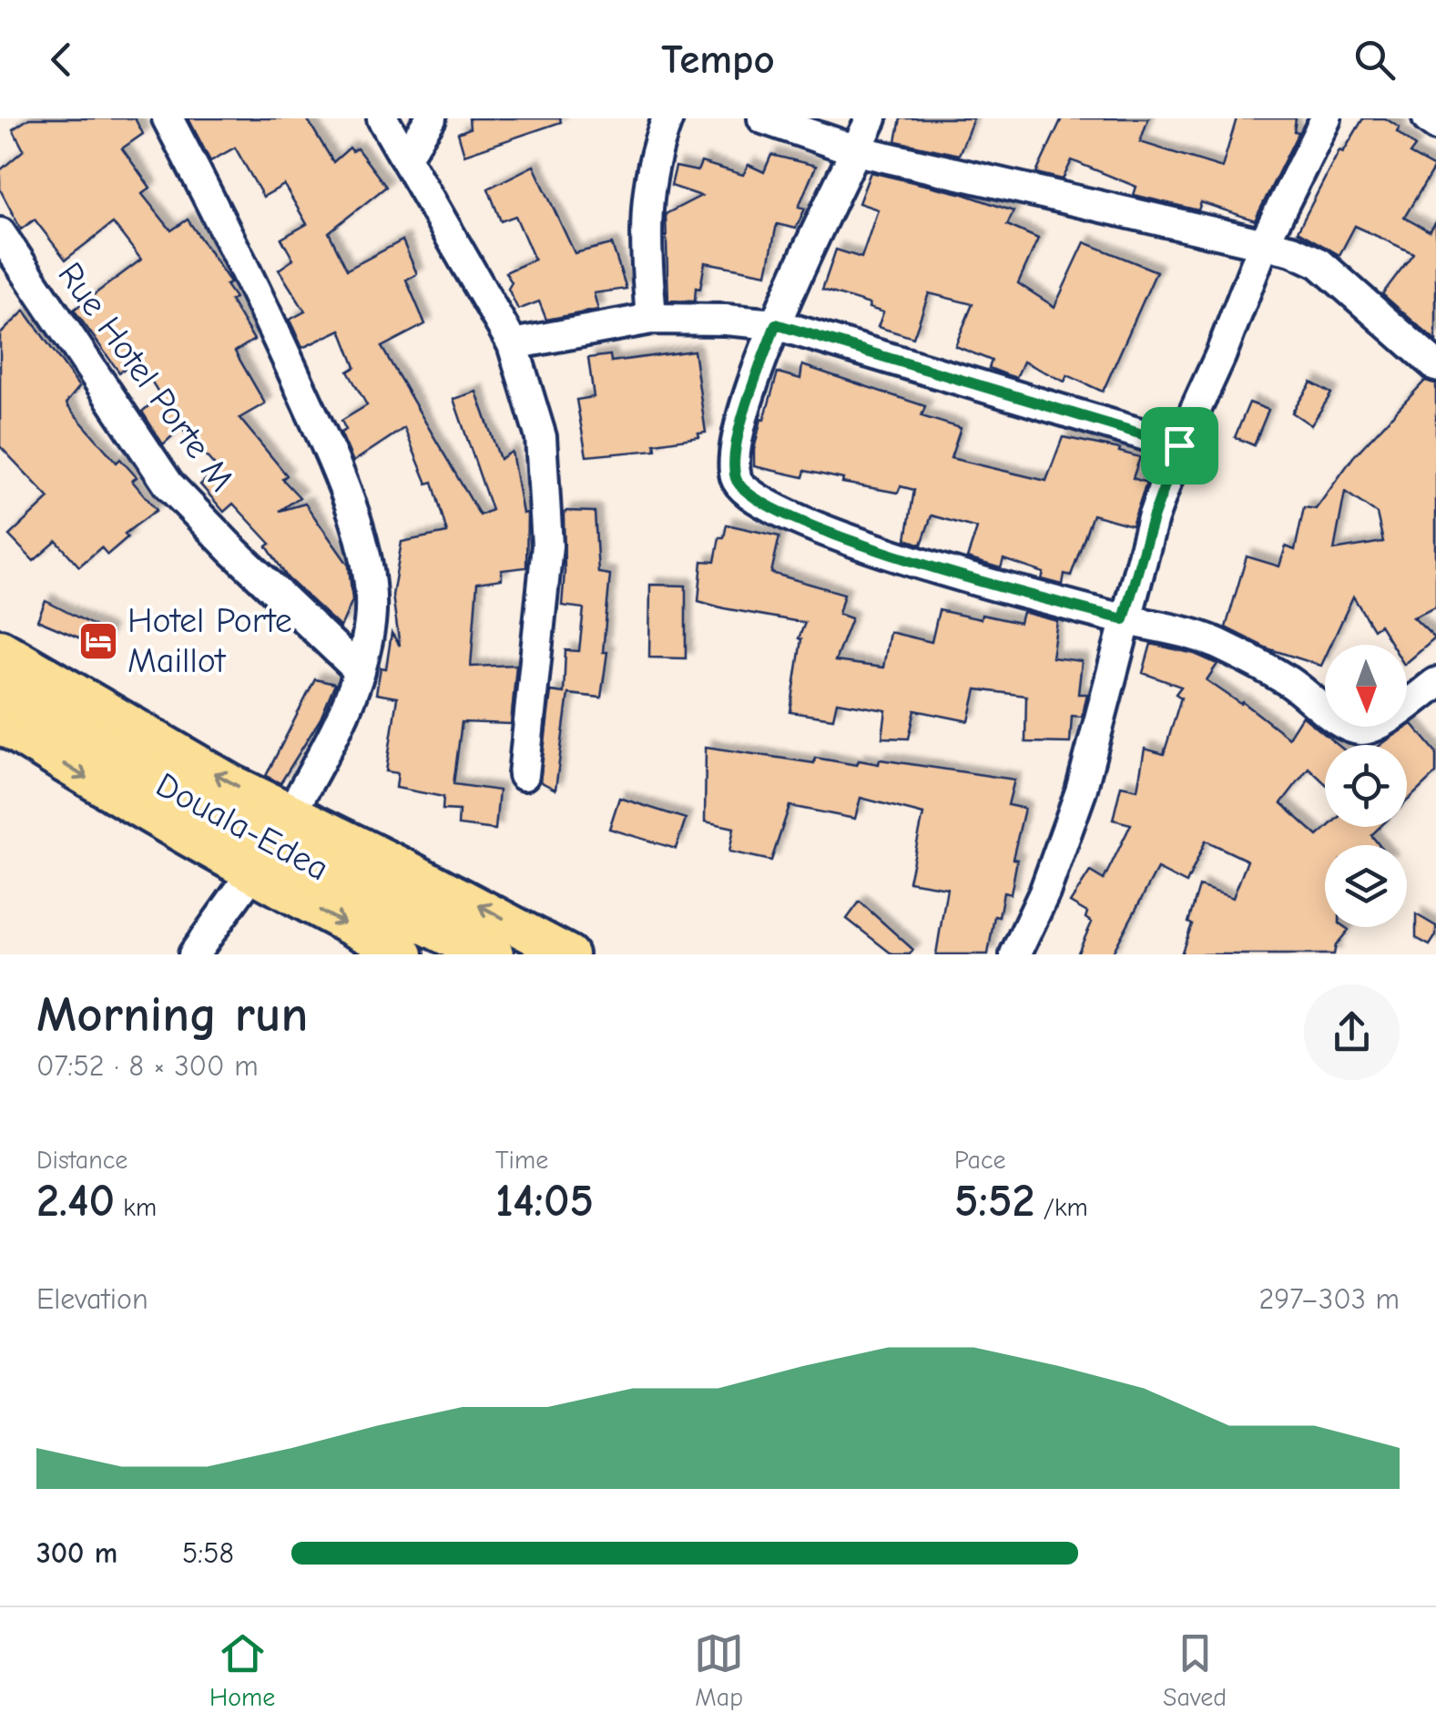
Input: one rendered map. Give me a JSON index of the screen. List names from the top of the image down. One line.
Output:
{"streets":{"highway":["Douala-Edea"],"street":["Rue Hotel Porte M"]},"places":{"hotel":["Hotel Porte Maillot"]},"north":"bottom","page":{"header":"Tempo","heading":["Morning run","07:52 · 8 × 300 m"],"stats":[["Distance","2.40 km"],["Time","14:05"],["Pace","5:52 /km"]],"chart":["Elevation","297–303 m"],"list":[{"name":"300 m","note":"5:58"}],"tabs":["Home","Map","Saved"]}}
